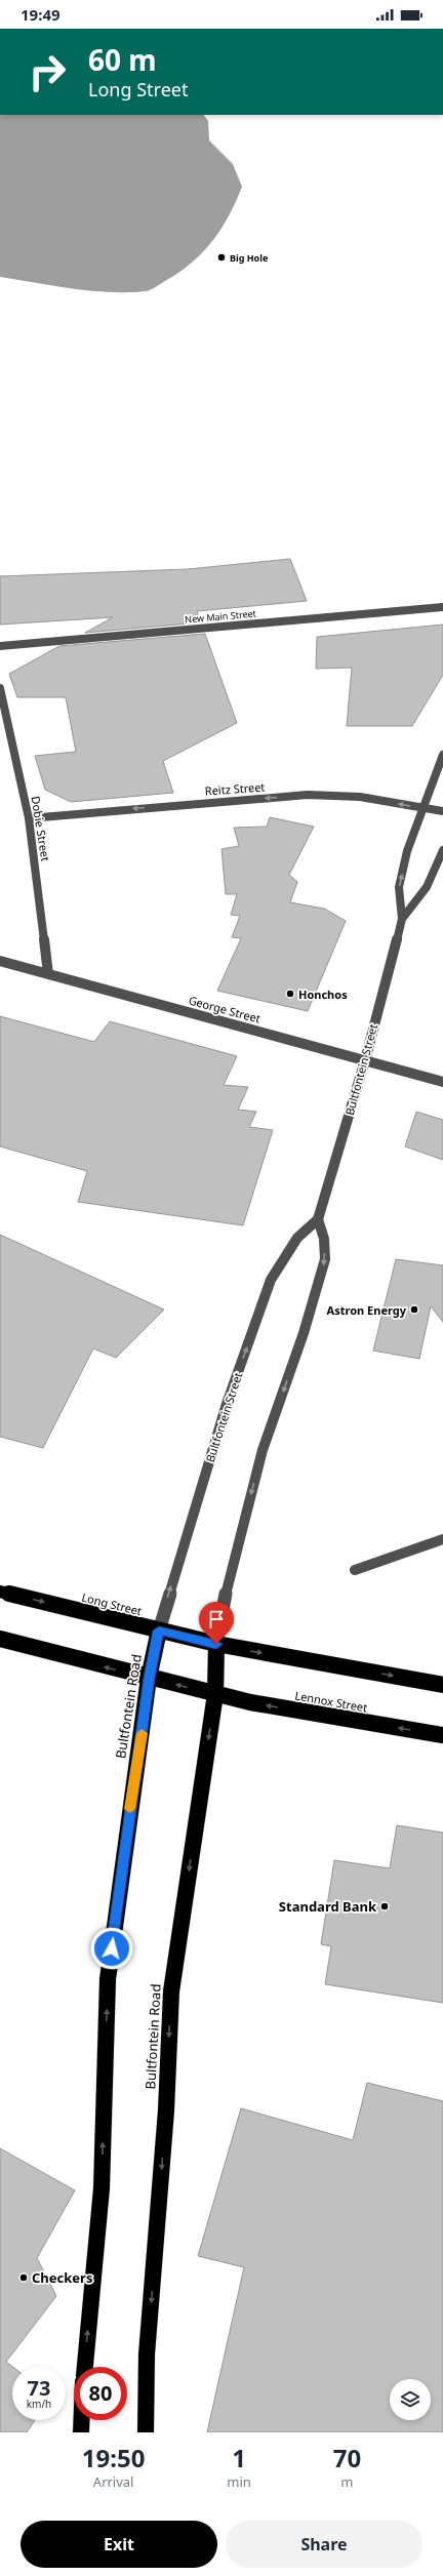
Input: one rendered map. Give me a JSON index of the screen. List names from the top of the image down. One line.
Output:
{"streets":{"highway":["Long Street","Lennox Street","Bultfontein Road"],"street":["New Main Street","Reitz Street","Dobie Street","George Street","Bultfontein Street"]},"crossings":[["Reitz Street","Dobie Street"],["Reitz Street","Bultfontein Street"],["Dobie Street","George Street"],["George Street","Bultfontein Street"],["Bultfontein Street","Long Street"],["Bultfontein Street","Bultfontein Road"],["Long Street","Bultfontein Road"],["Lennox Street","Bultfontein Road"]],"one_way":["Reitz Street"],"places":["Big Hole","Honchos","Astron Energy","Standard Bank","Checkers"],"page":{"status":"19:49","turn":["60 m","Long Street"],"speed":"73 km/h","limit":"80","eta":["19:50","Arrival","1","min","70","m"],"buttons":["Exit","Share"]}}
